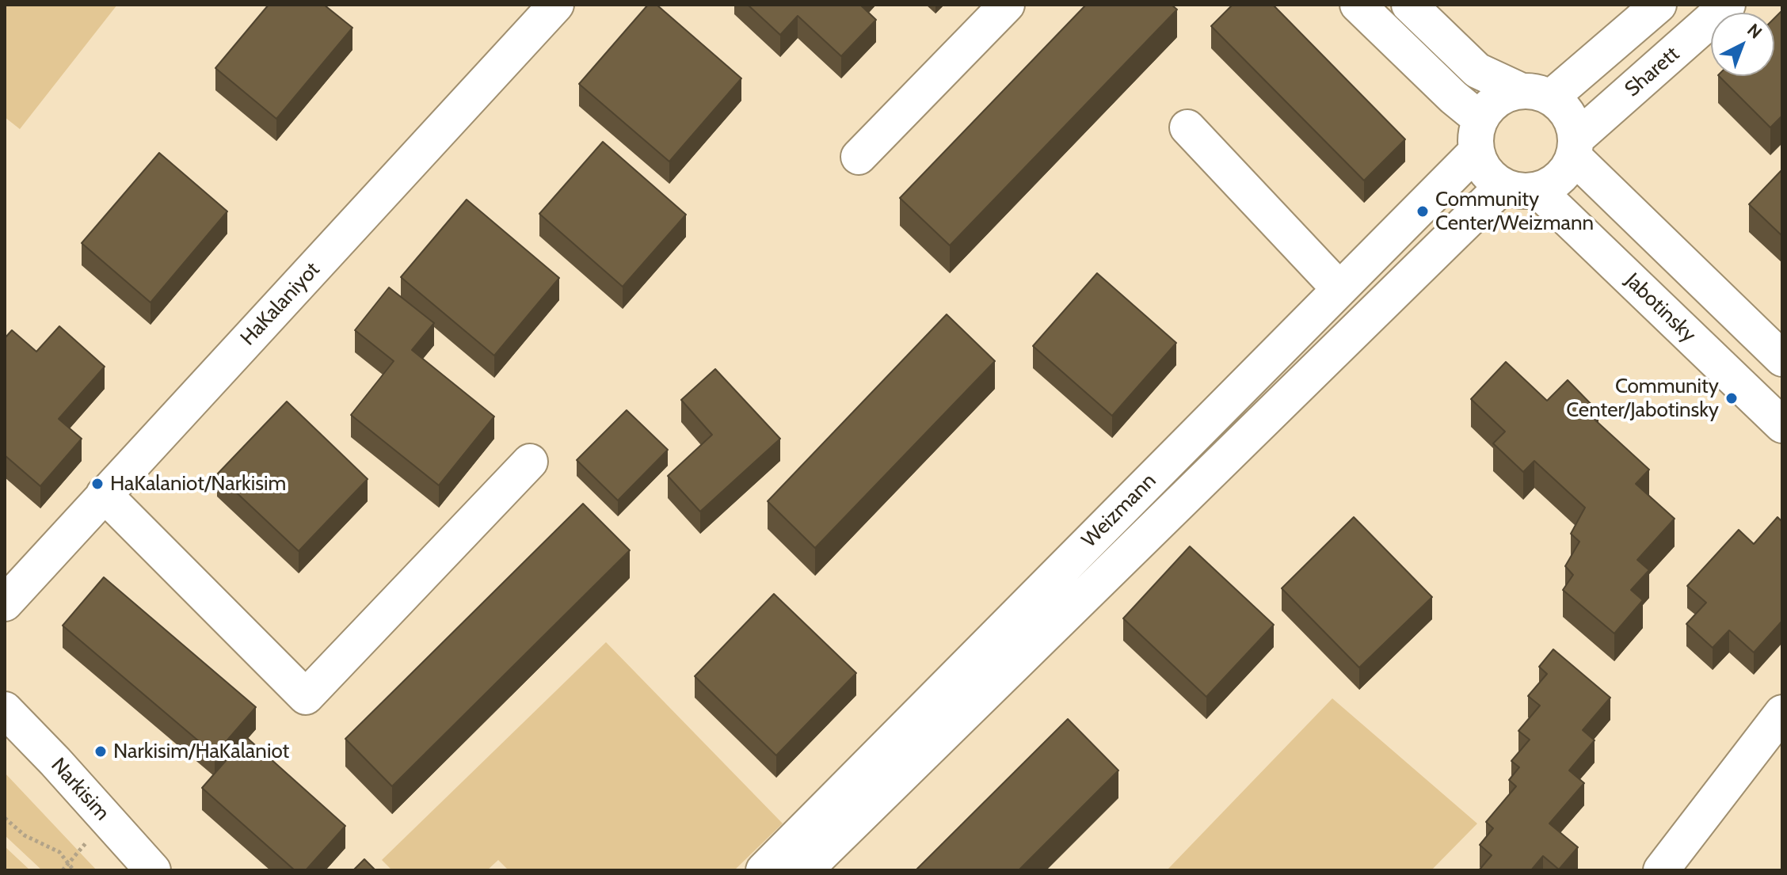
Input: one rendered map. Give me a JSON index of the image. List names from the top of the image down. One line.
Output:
{"streets":{"street":["Sharett","HaKalaniyot","Jabotinsky","Weizmann","Narkisim"]},"crossings":[["Sharett","Jabotinsky"],["Sharett","Weizmann"],["Jabotinsky","Weizmann"]],"places":["Community Center/Weizmann","Community Center/Jabotinsky","HaKalaniot/Narkisim","Narkisim/HaKalaniot"],"north":"top right"}
